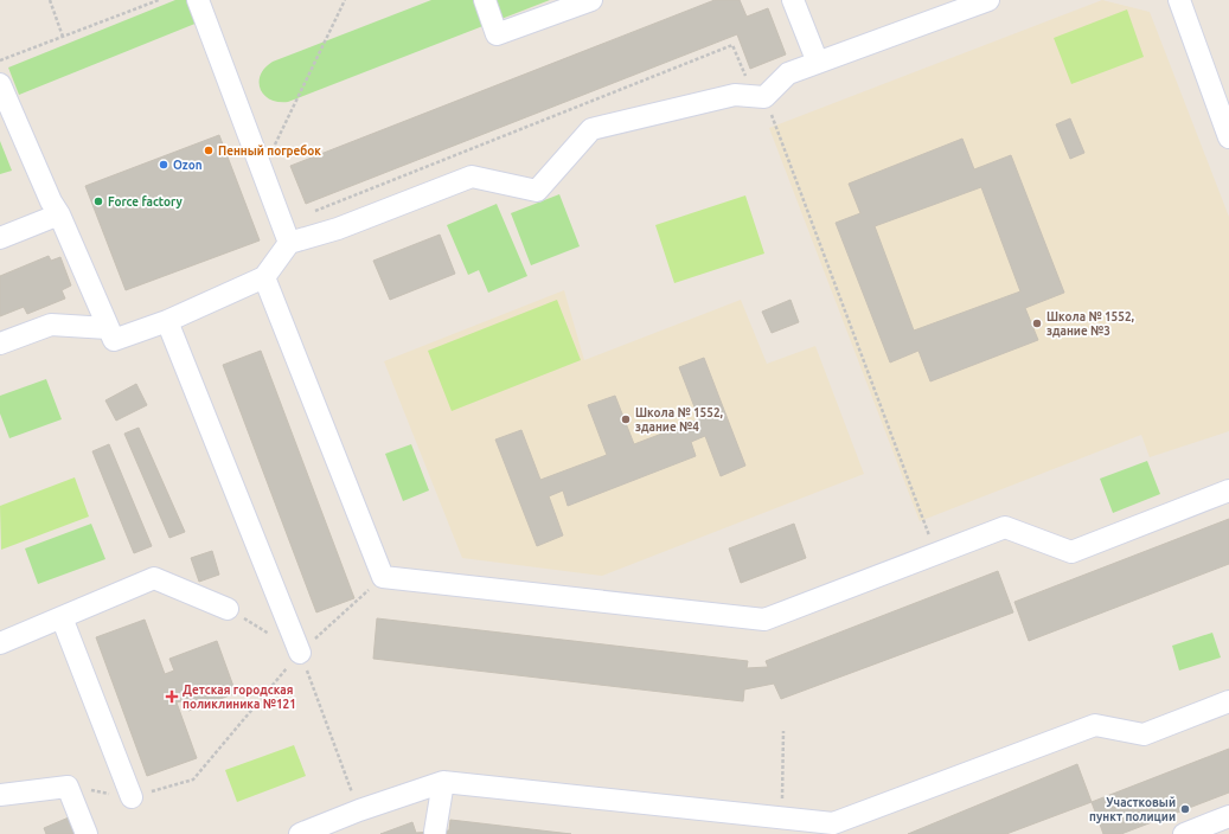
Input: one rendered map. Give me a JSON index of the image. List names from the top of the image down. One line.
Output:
{"places":{"other":["Пенный погребок","Ozon","Force factory","Школа № 1552, здание №3","Школа № 1552, здание №4","Участковый пункт полиции"],"health":["Детская городская поликлиника №121"]}}
